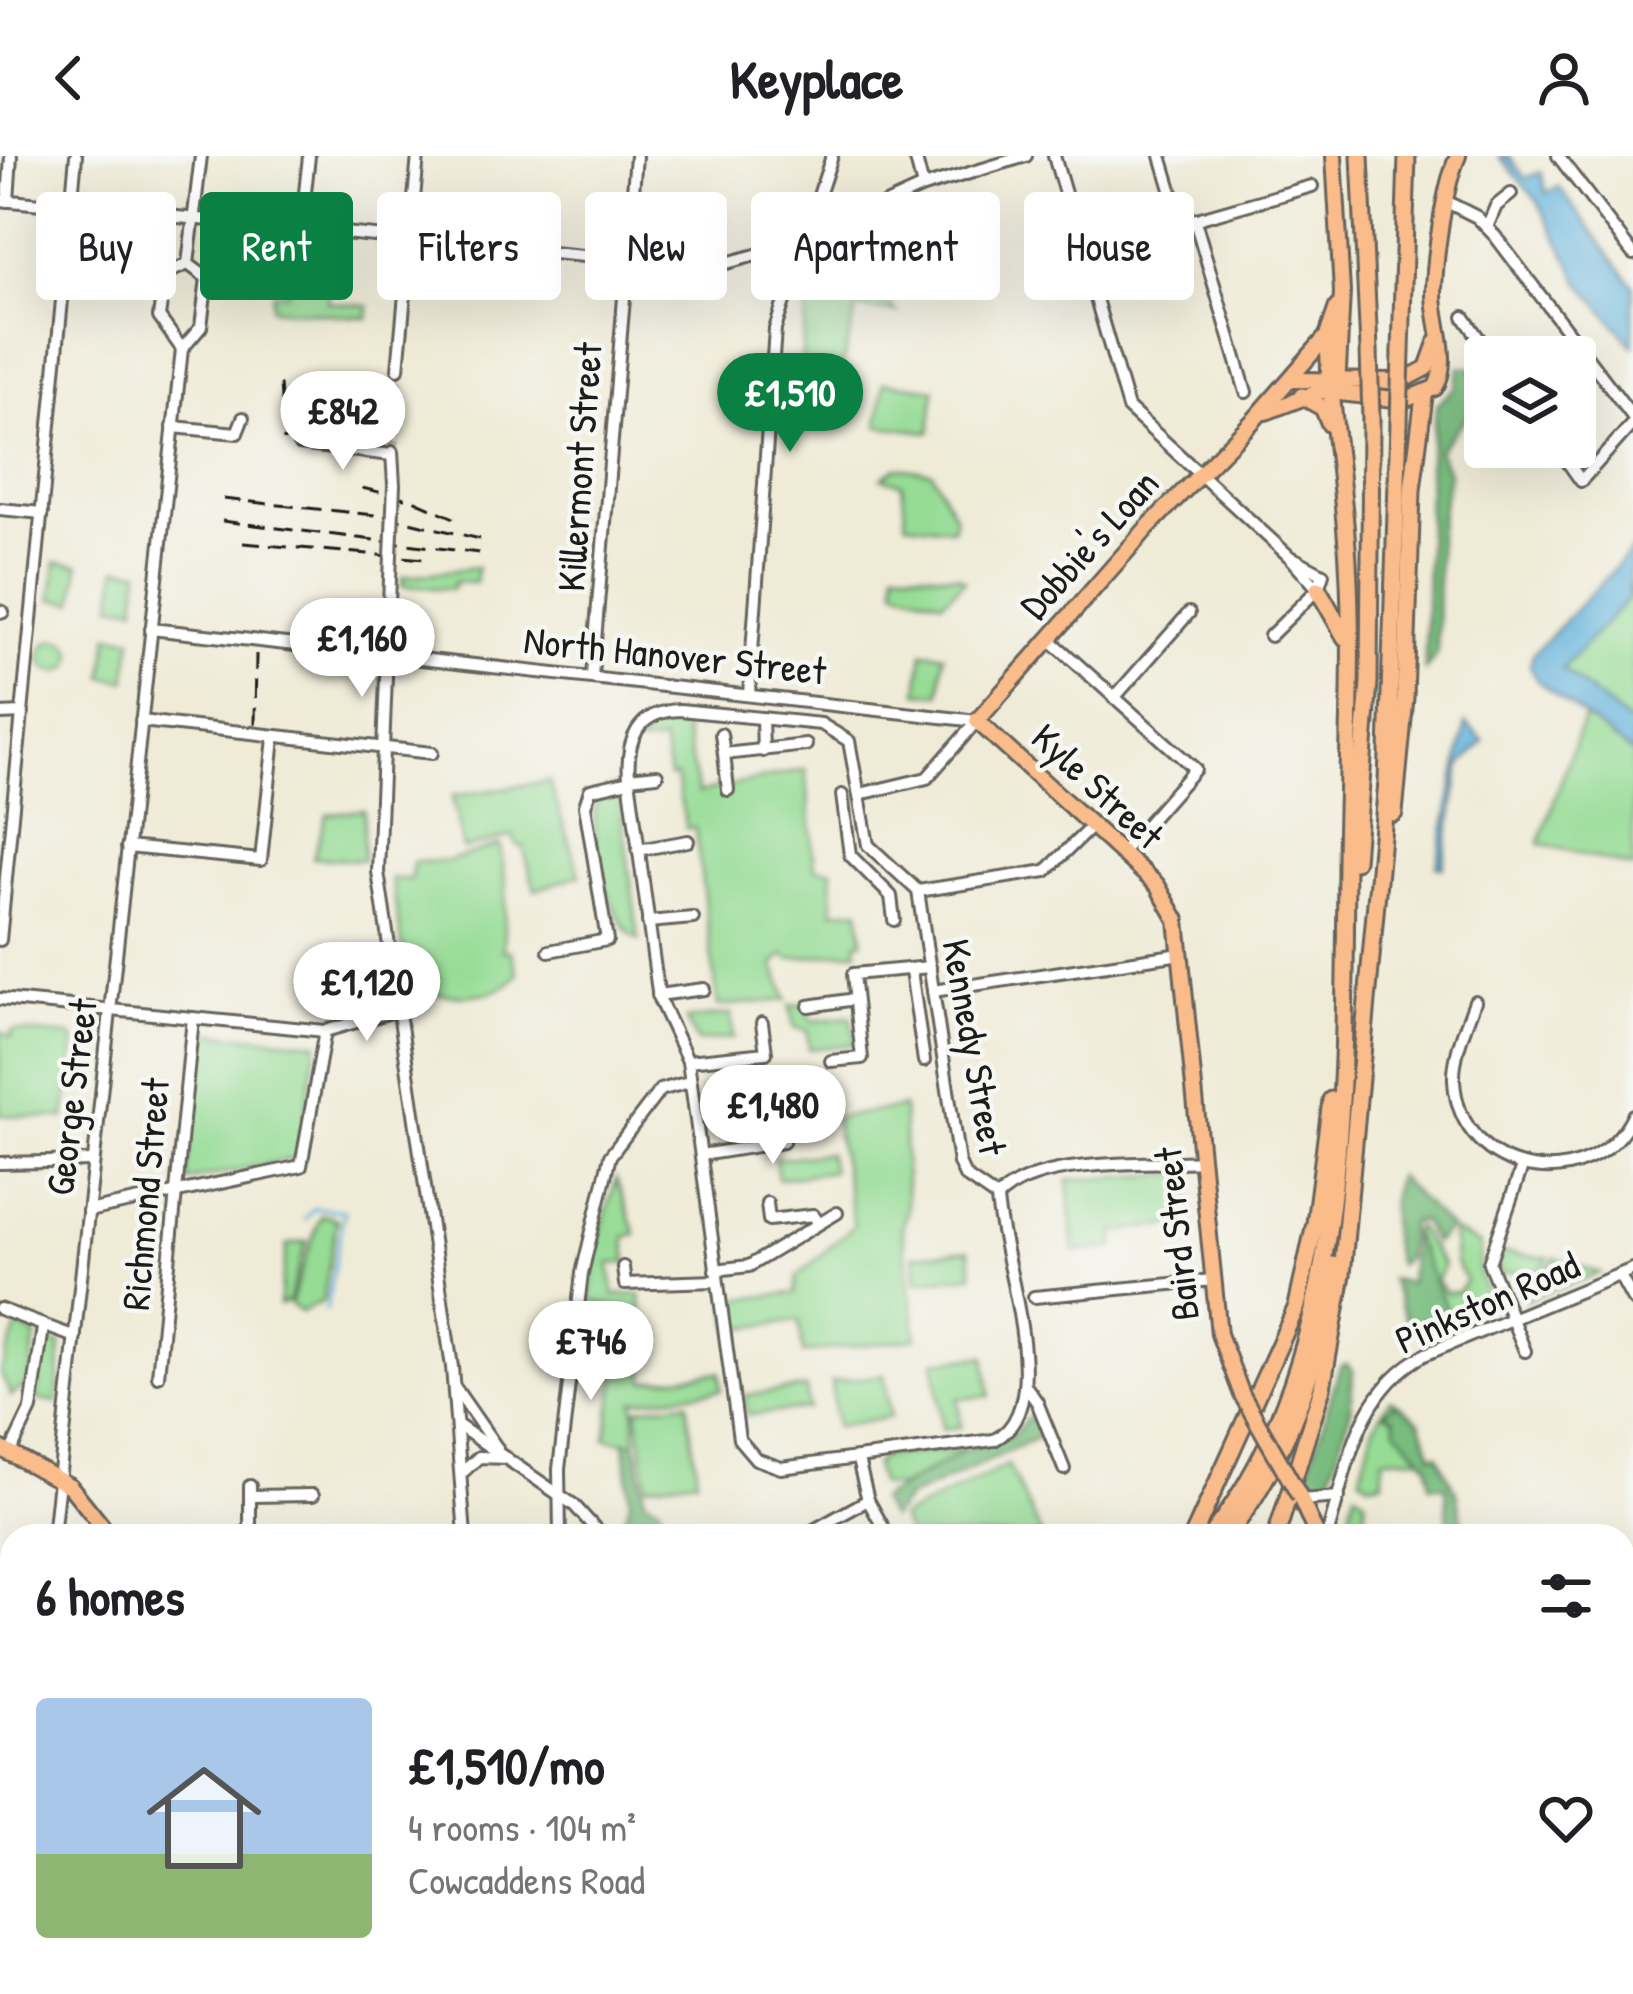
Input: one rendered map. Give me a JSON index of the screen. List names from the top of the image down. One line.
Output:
{"streets":{"main road":["Dobbie's Loan","Kyle Street","Baird Street"],"street":["Killermont Street","North Hanover Street","Kennedy Street","George Street","Richmond Street","Pinkston Road"]},"crossings":[["Killermont Street","North Hanover Street"],["Dobbie's Loan","North Hanover Street"],["Dobbie's Loan","Kyle Street"],["North Hanover Street","Kyle Street"],["North Hanover Street","George Street"],["Kyle Street","Baird Street"]],"page":{"header":"Keyplace","chip":["Buy","Rent","Filters","New","Apartment","House"],"price":["£1,510","£842","£1,160","£1,120","£1,480","£746"],"heading":"6 homes","list":[{"name":"£1,510/mo","note":"4 rooms · 104 m² · Cowcaddens Road"}]}}
